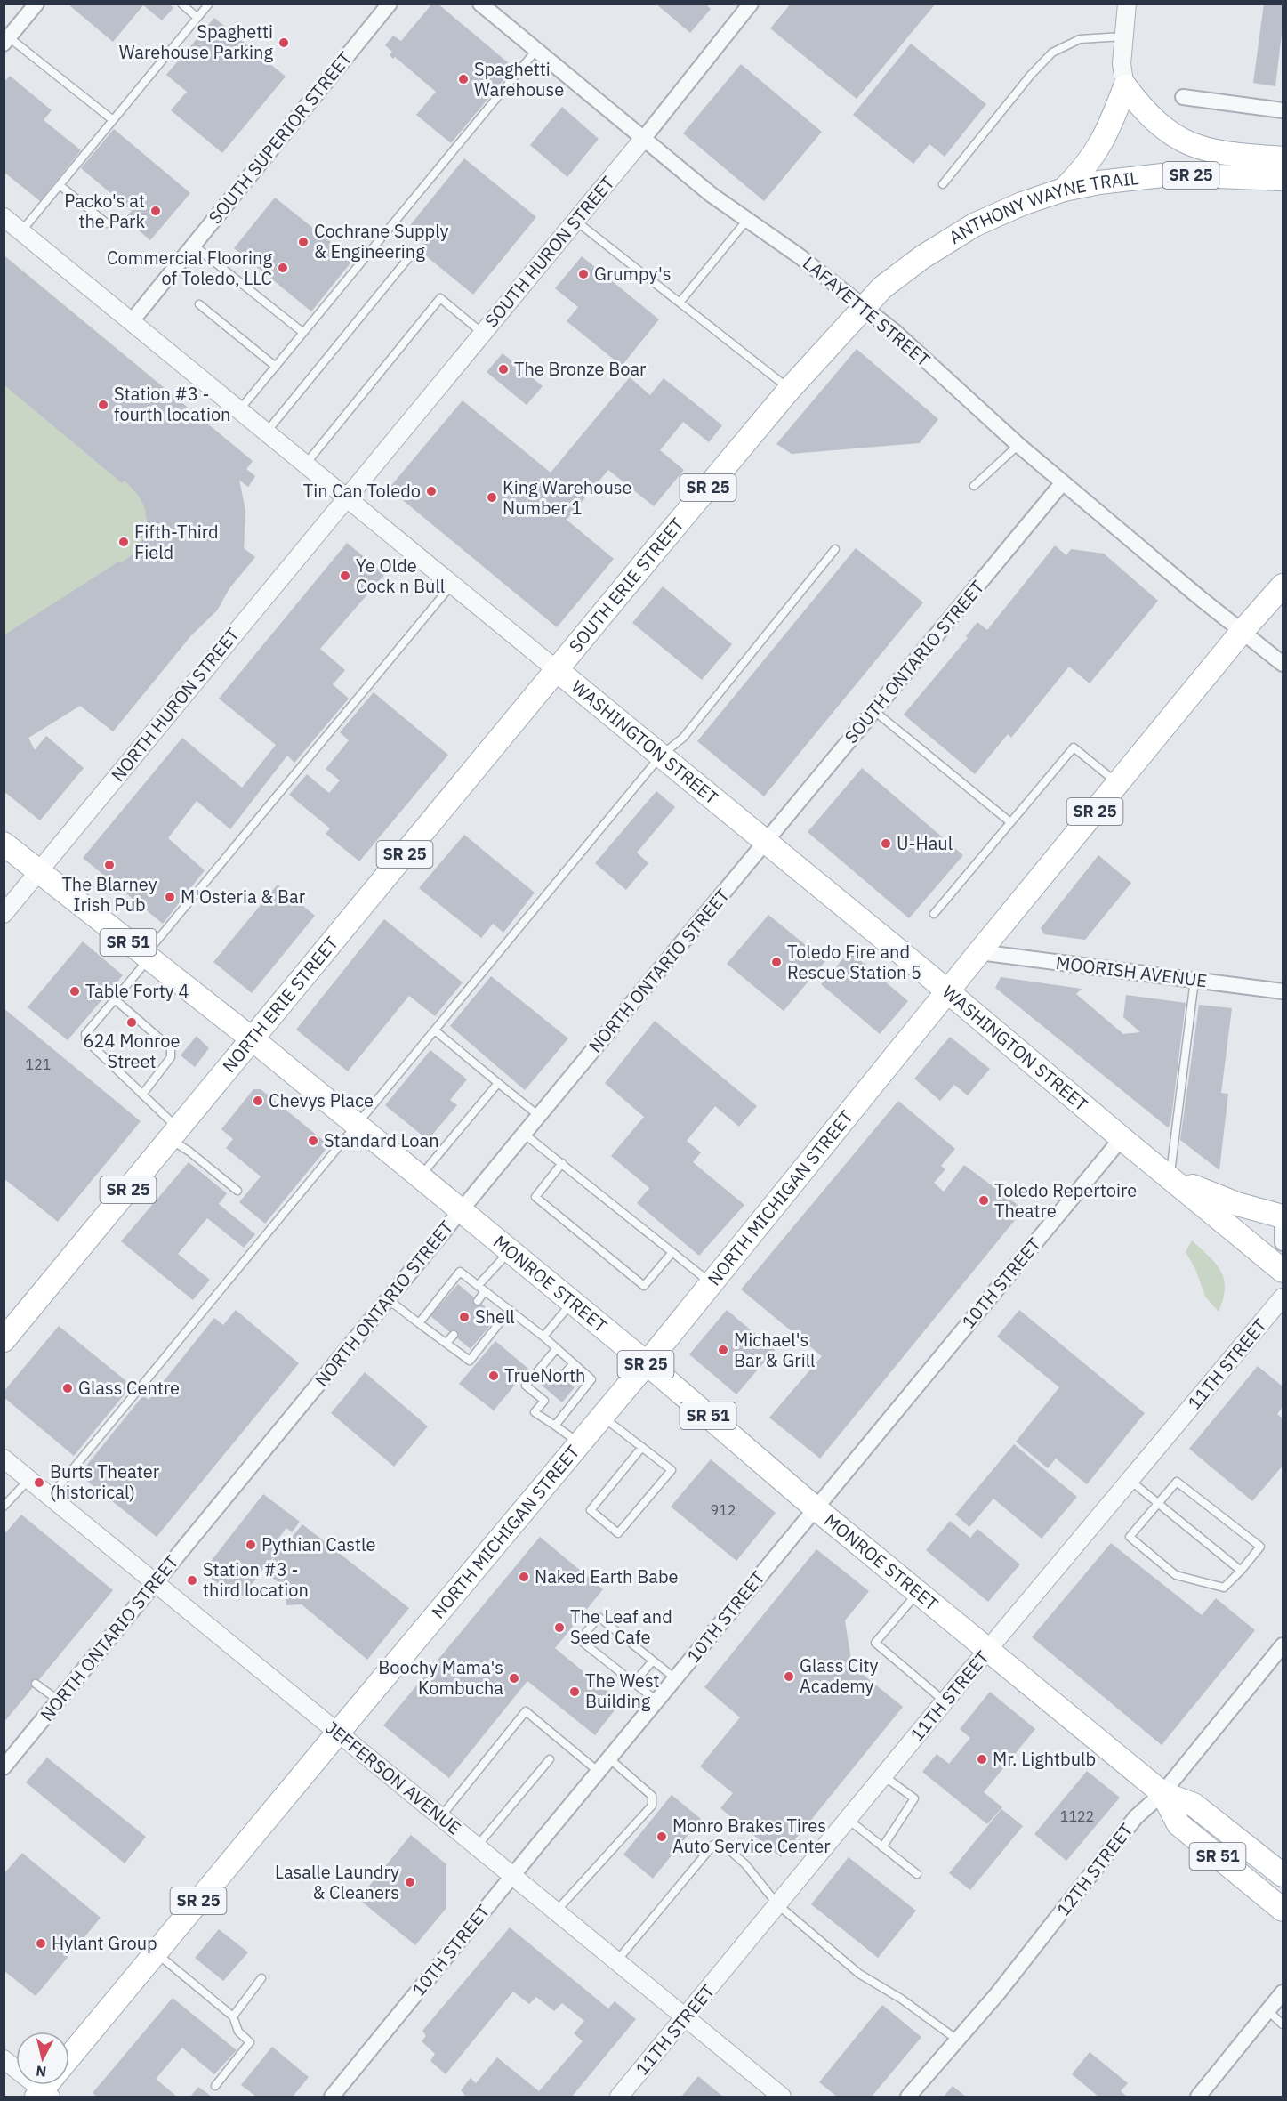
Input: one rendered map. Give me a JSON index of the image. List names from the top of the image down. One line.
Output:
{"streets":{"main road":["SR 25","ANTHONY WAYNE TRAIL","SOUTH ERIE STREET","WASHINGTON STREET","SR 51","NORTH ERIE STREET","NORTH MICHIGAN STREET","MONROE STREET"],"street":["SOUTH SUPERIOR STREET","SOUTH HURON STREET","LAFAYETTE STREET","SOUTH ONTARIO STREET","NORTH HURON STREET","NORTH ONTARIO STREET","MOORISH AVENUE","10TH STREET","11TH STREET","JEFFERSON AVENUE","12TH STREET"]},"crossings":[["SOUTH SUPERIOR STREET","WASHINGTON STREET"],["SR 25","LAFAYETTE STREET"],["SR 25","WASHINGTON STREET"],["SR 25","MOORISH AVENUE"],["SR 25","NORTH MICHIGAN STREET"],["ANTHONY WAYNE TRAIL","LAFAYETTE STREET"],["ANTHONY WAYNE TRAIL","SOUTH ERIE STREET"],["SOUTH HURON STREET","LAFAYETTE STREET"],["SOUTH HURON STREET","NORTH HURON STREET"],["SOUTH HURON STREET","WASHINGTON STREET"],["LAFAYETTE STREET","SOUTH ERIE STREET"],["LAFAYETTE STREET","SOUTH ONTARIO STREET"],["SOUTH ERIE STREET","WASHINGTON STREET"],["SOUTH ERIE STREET","NORTH ERIE STREET"],["SOUTH ONTARIO STREET","WASHINGTON STREET"],["SOUTH ONTARIO STREET","NORTH ONTARIO STREET"],["NORTH HURON STREET","WASHINGTON STREET"],["NORTH HURON STREET","MONROE STREET"],["WASHINGTON STREET","NORTH ONTARIO STREET"],["WASHINGTON STREET","NORTH ERIE STREET"],["WASHINGTON STREET","NORTH MICHIGAN STREET"],["WASHINGTON STREET","10TH STREET"],["NORTH ONTARIO STREET","MONROE STREET"],["NORTH ONTARIO STREET","JEFFERSON AVENUE"],["NORTH ERIE STREET","MONROE STREET"],["NORTH MICHIGAN STREET","MONROE STREET"],["NORTH MICHIGAN STREET","JEFFERSON AVENUE"],["10TH STREET","MONROE STREET"],["10TH STREET","JEFFERSON AVENUE"],["MONROE STREET","11TH STREET"],["MONROE STREET","12TH STREET"],["11TH STREET","JEFFERSON AVENUE"]],"places":["Spaghetti Warehouse Parking","Spaghetti Warehouse","Packo's at the Park","Cochrane Supply & Engineering","Commercial Flooring of Toledo, LLC","Grumpy's","The Bronze Boar","Station #3 - fourth location","Tin Can Toledo","King Warehouse Number 1","Fifth-Third Field","Ye Olde Cock n Bull","U-Haul","The Blarney Irish Pub","M'Osteria & Bar","Toledo Fire and Rescue Station 5","Table Forty 4","624 Monroe Street","Chevys Place","Standard Loan","Toledo Repertoire Theatre","Shell","Michael's Bar & Grill","TrueNorth","Glass Centre","Burts Theater (historical)","Pythian Castle","Naked Earth Babe","Station #3 - third location","The Leaf and Seed Cafe","Glass City Academy","Boochy Mama's Kombucha","The West Building","Mr. Lightbulb","Monro Brakes Tires Auto Service Center","Lasalle Laundry & Cleaners","Hylant Group"],"house_numbers":["121","912","1122"],"north":"bottom"}
